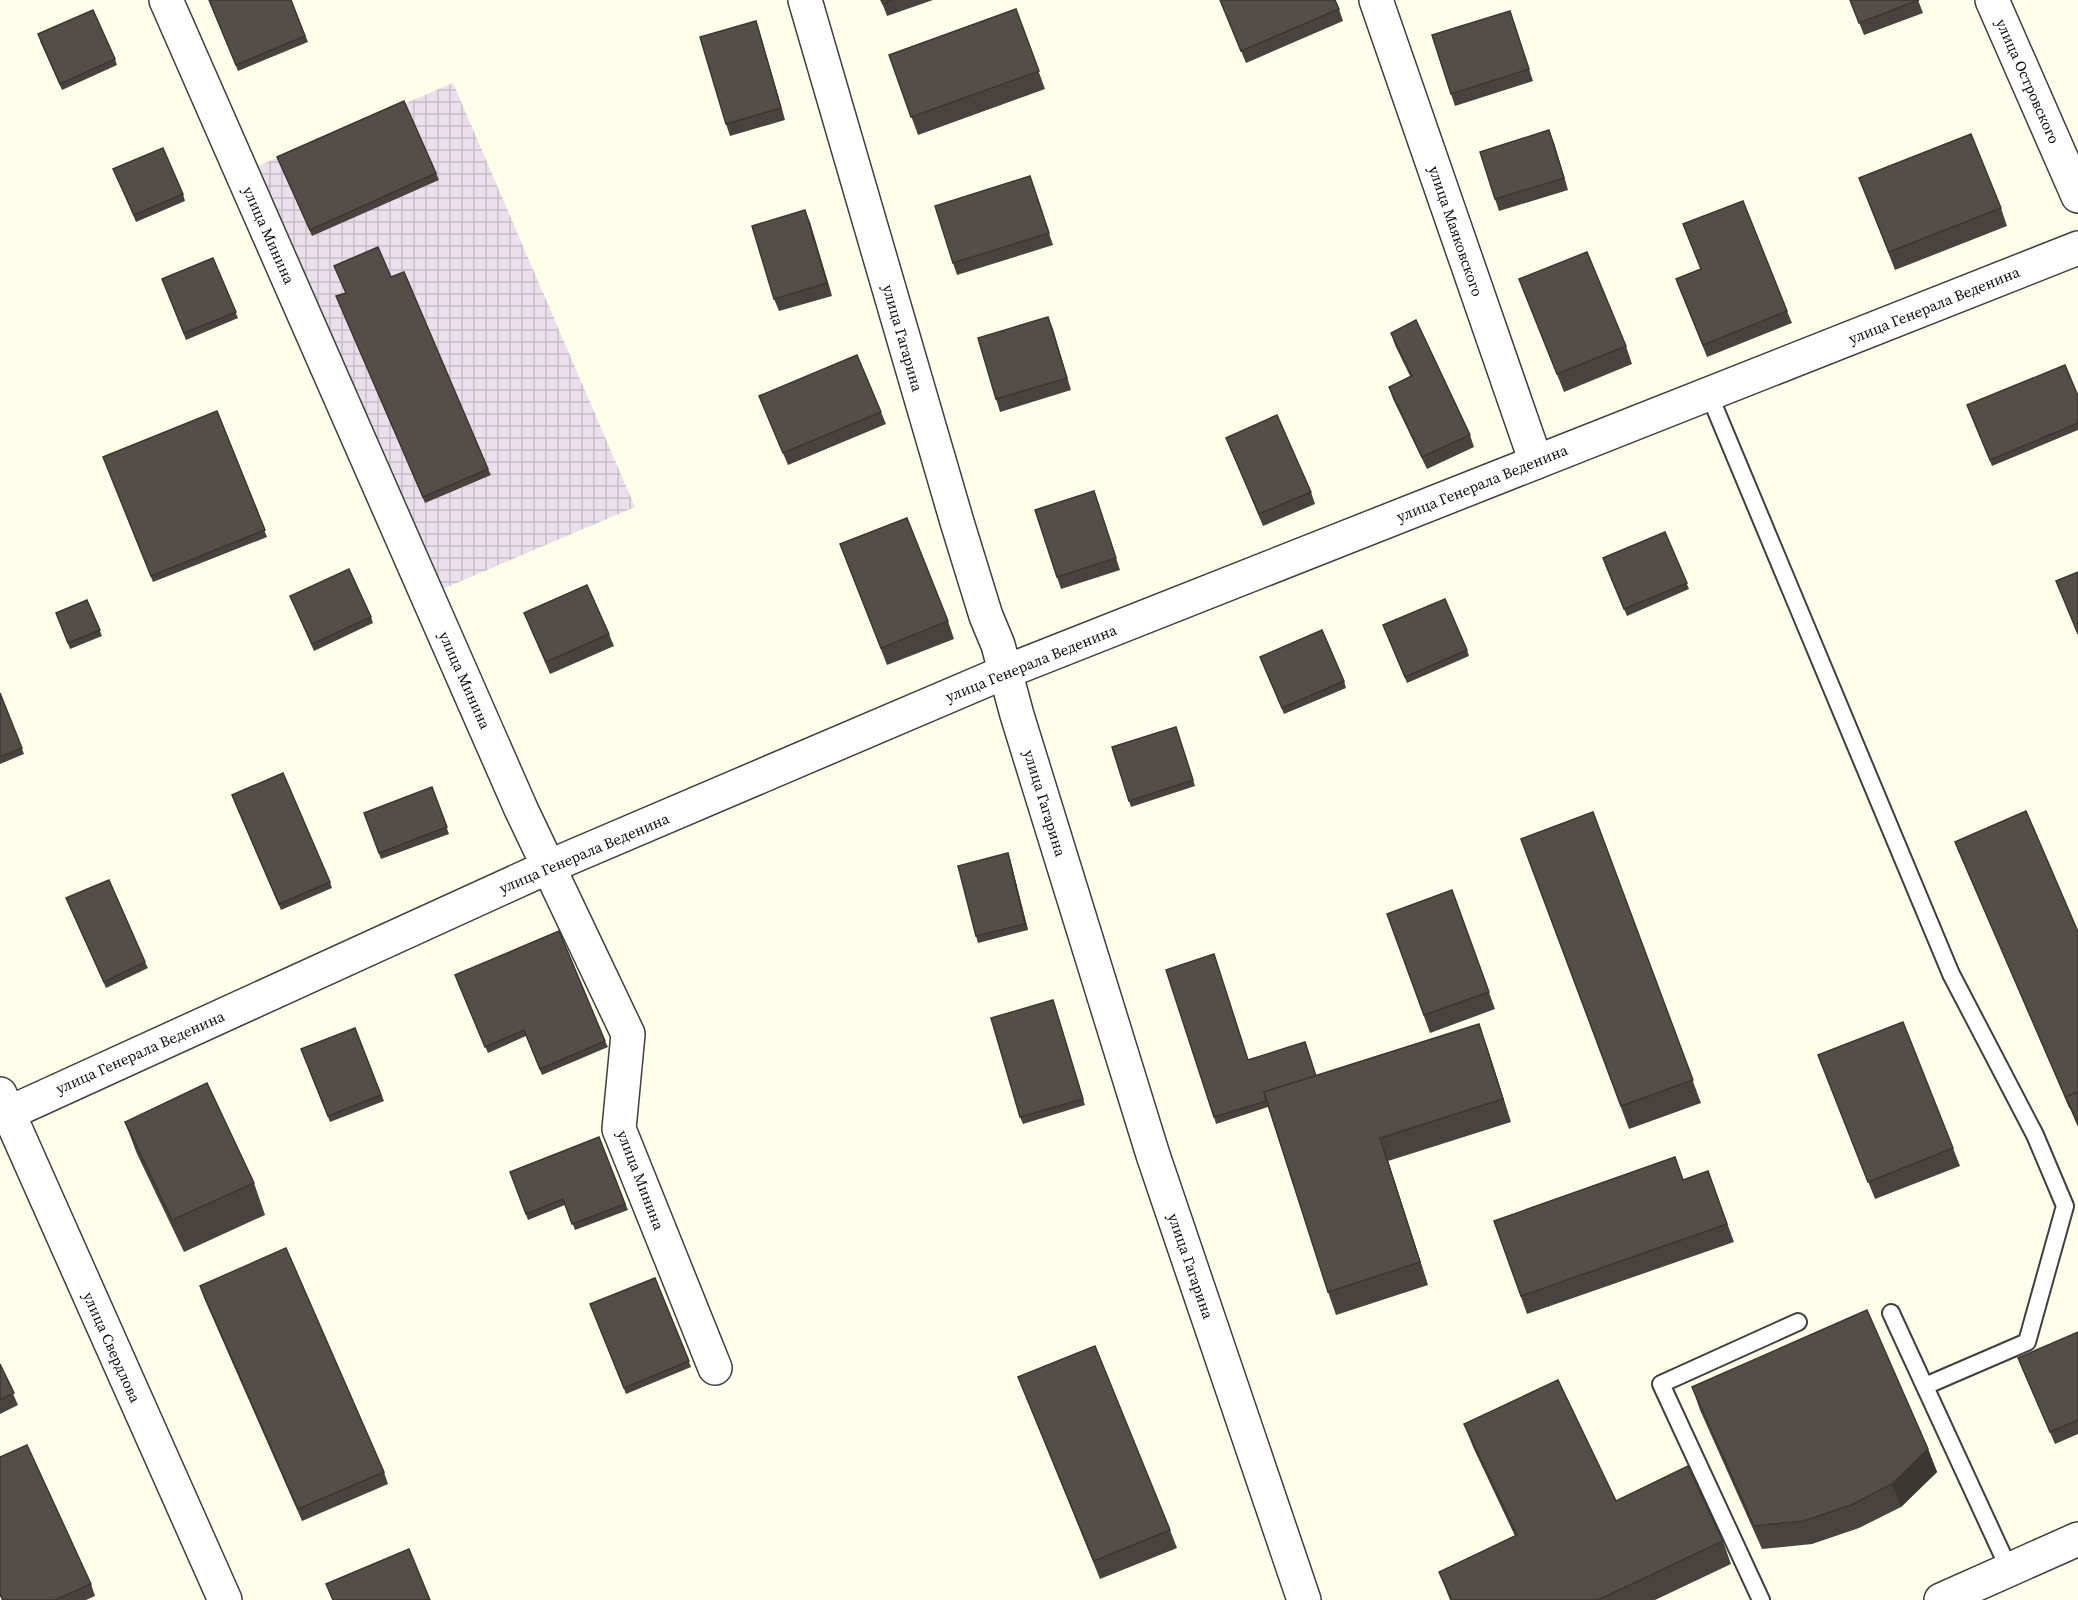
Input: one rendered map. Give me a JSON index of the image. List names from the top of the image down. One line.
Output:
{"streets":{"street":["улица Островского","улица Маяковского","улица Минина","улица Генерала Веденина","улица Гагарина","улица Свердлова"]},"crossings":[["улица Маяковского","улица Генерала Веденина"],["улица Минина","улица Генерала Веденина"],["улица Генерала Веденина","улица Гагарина"],["улица Генерала Веденина","улица Свердлова"]]}
